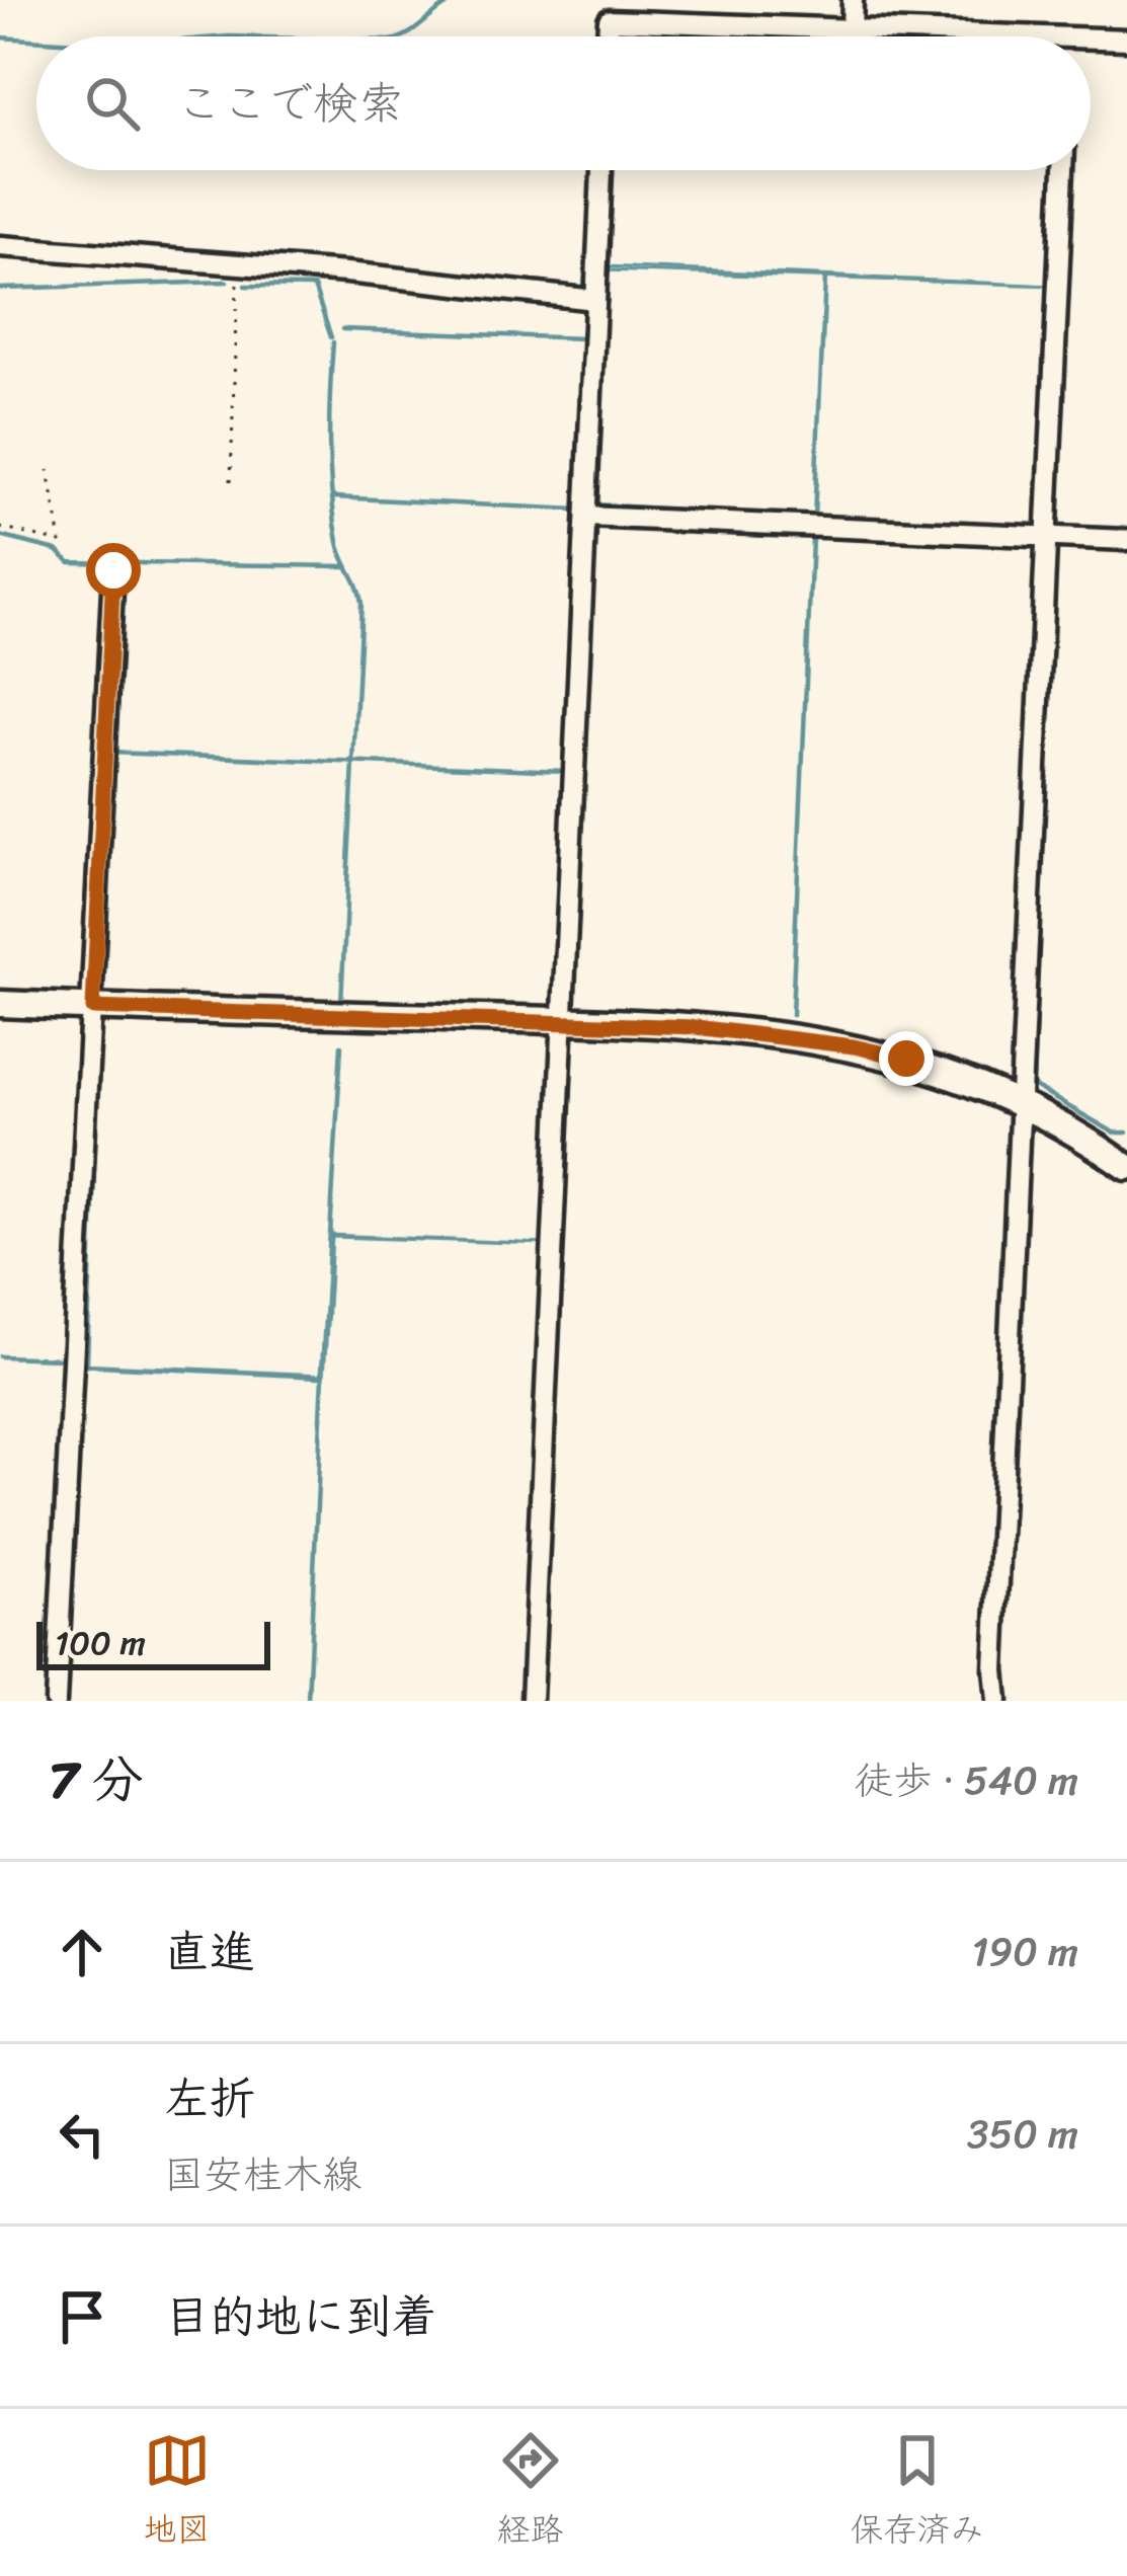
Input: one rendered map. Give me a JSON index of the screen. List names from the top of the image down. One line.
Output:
{"scale_bar":"100 m","page":{"search":"ここで検索","scale":"100 m","heading":["7 分","徒歩 · 540 m"],"list":[["直進","190 m"],["左折","国安桂木線","350 m"],"目的地に到着"],"nav":["地図","経路","保存済み"]}}
